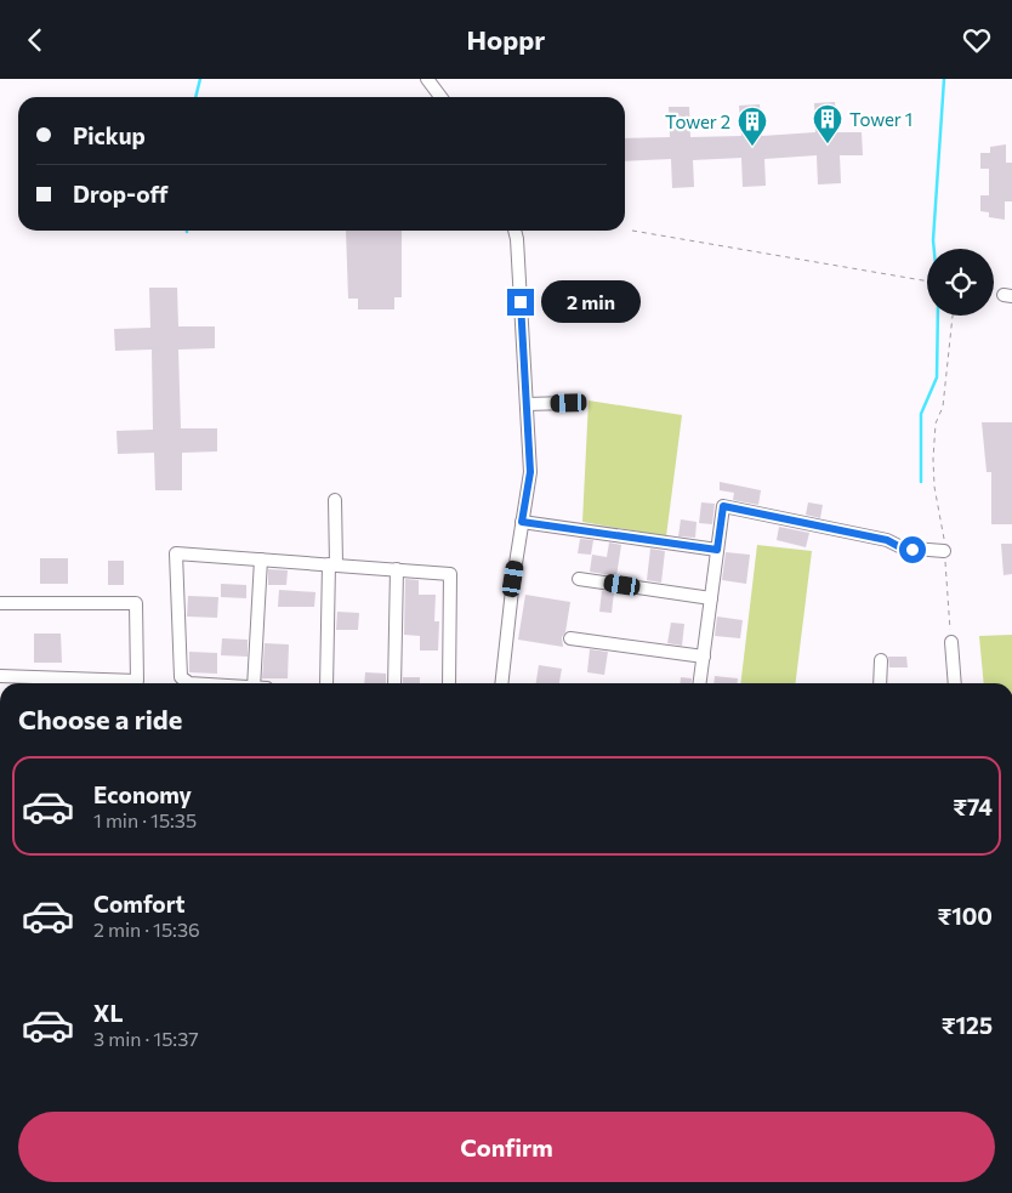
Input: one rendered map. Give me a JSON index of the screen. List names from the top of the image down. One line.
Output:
{"places":{"building":["Tower 1","Tower 2"]},"page":{"header":"Hoppr","banner":["Pickup","Drop-off"],"bubble":"2 min","heading":"Choose a ride","list":[{"name":"Economy","note":"1 min · 15:35","value":"₹74"},{"name":"Comfort","note":"2 min · 15:36","value":"₹100"},{"name":"XL","note":"3 min · 15:37","value":"₹125"}],"buttons":"Confirm"}}
